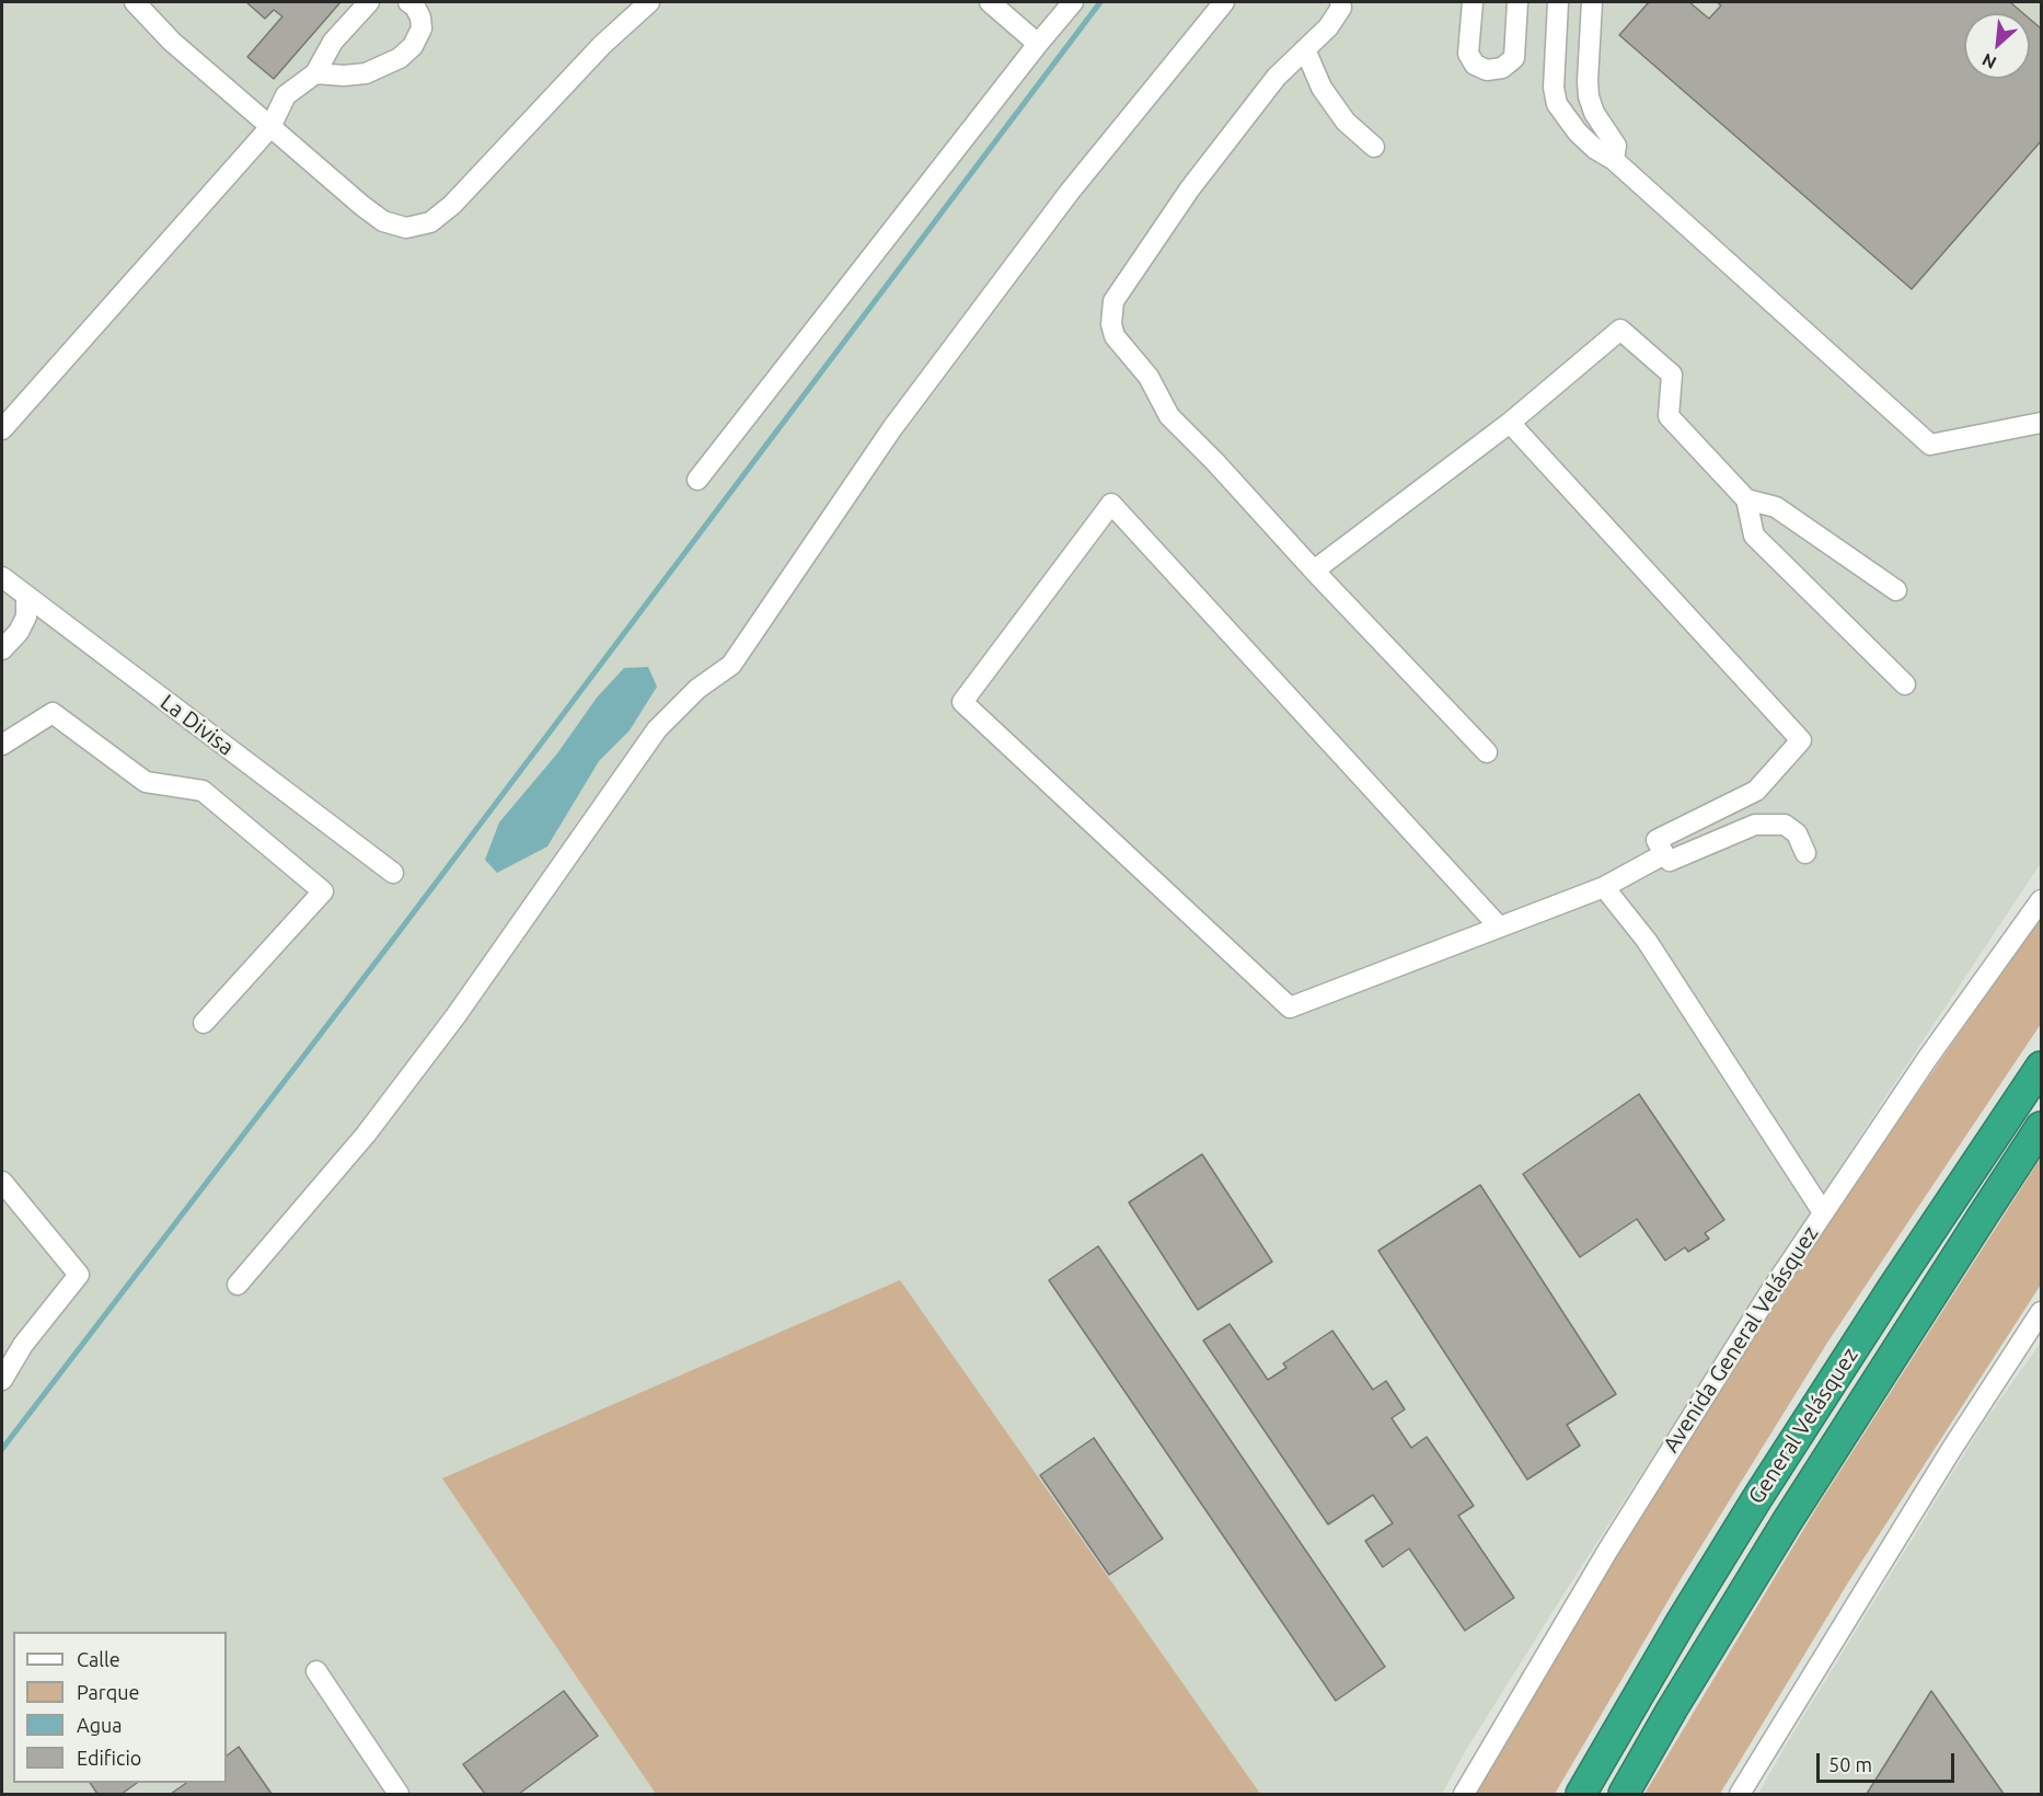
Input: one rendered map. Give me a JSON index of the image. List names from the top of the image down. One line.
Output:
{"streets":{"highway":["General Velásquez"],"street":["La Divisa","Avenida General Velásquez"]},"legend":["Calle","Parque","Agua","Edificio"],"scale_bar":"50 m","north":"bottom left"}
